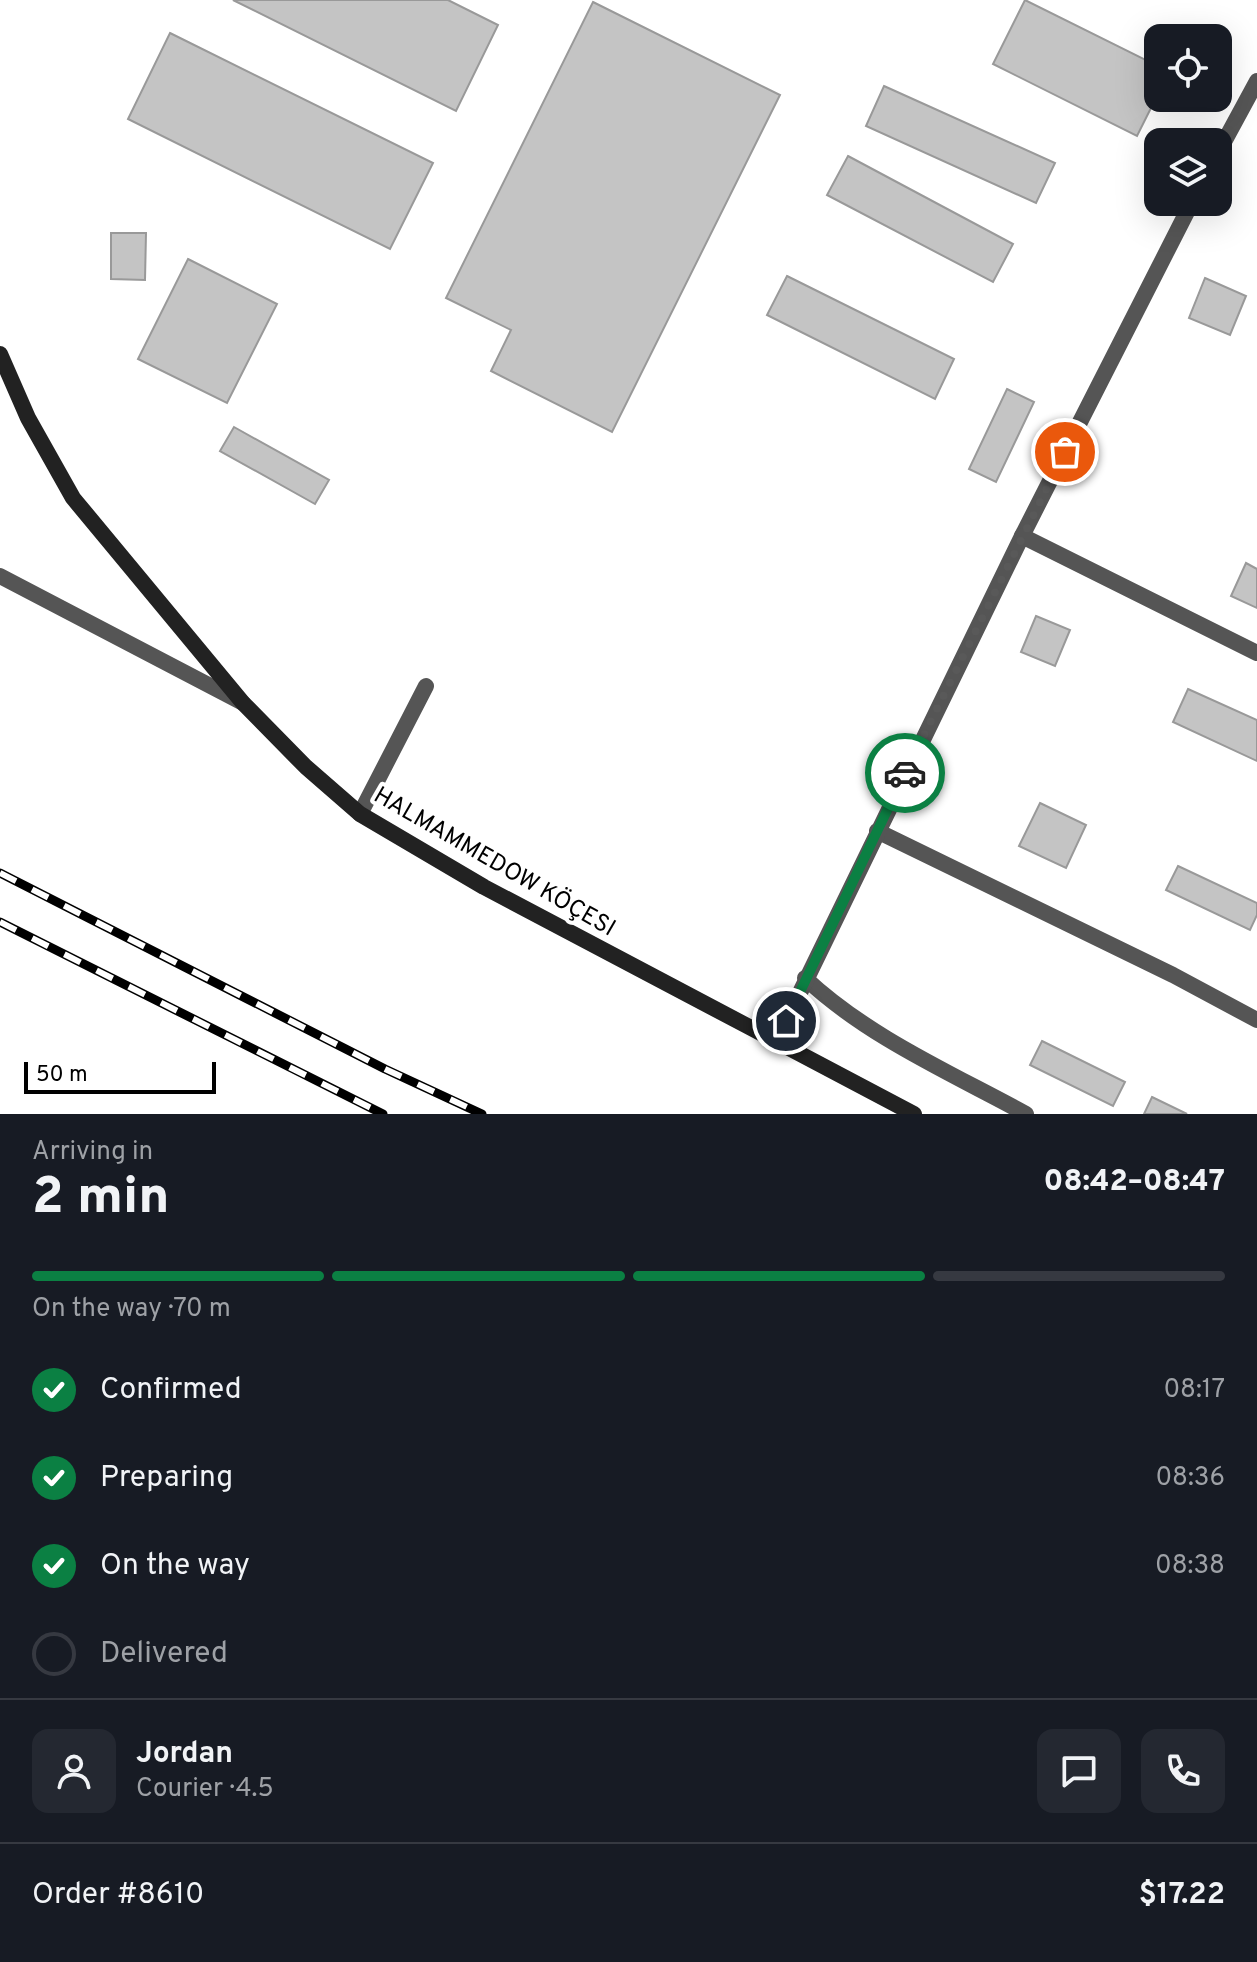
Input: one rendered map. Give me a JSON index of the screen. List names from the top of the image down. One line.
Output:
{"streets":{"street":["HALMAMMEDOW KÖÇESI"]},"scale_bar":"50 m","page":{"scale":"50 m","heading":["2 min","Arriving in","08:42–08:47"],"panel":["Jordan","Courier · 4.5","Order #8610","$17.22"],"bar":"On the way · 70 m","list":[["Confirmed","08:17"],["Preparing","08:36"],["On the way","08:38"],"Delivered"]}}
